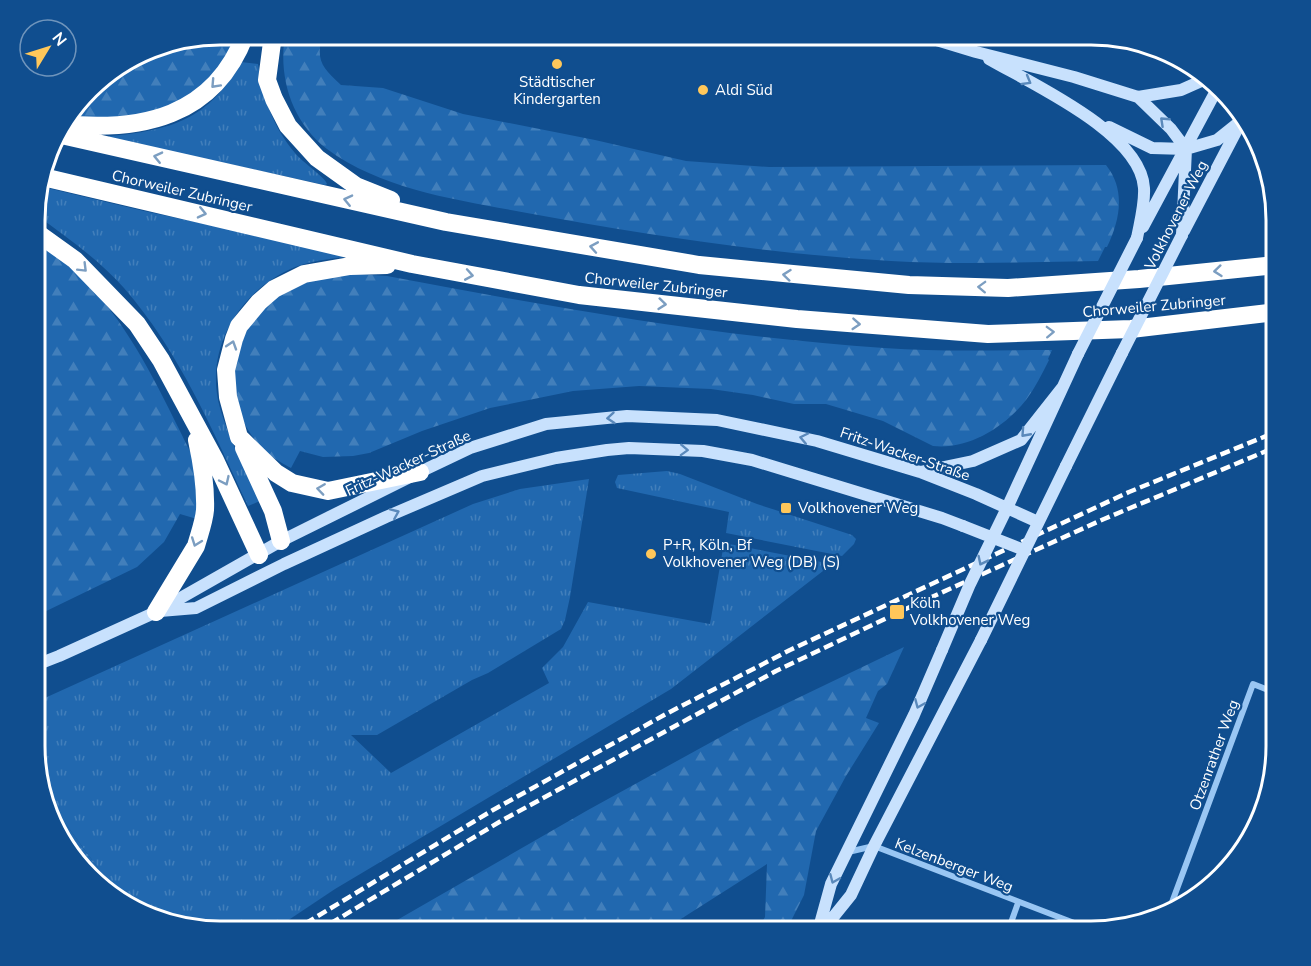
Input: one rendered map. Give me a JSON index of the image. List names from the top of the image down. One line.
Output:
{"streets":{"highway":["Chorweiler Zubringer"],"street":["Volkhovener Weg","Fritz-Wacker-Straße","Otzenrather Weg","Kelzenberger Weg"]},"crossings":[["Volkhovener Weg","Fritz-Wacker-Straße"],["Volkhovener Weg","Kelzenberger Weg"]],"places":{"other":["Städtischer Kindergarten","Aldi Süd","P+R, Köln, Bf Volkhovener Weg (DB) (S)"],"transit":["Volkhovener Weg","Köln Volkhovener Weg"]},"north":"top right"}
